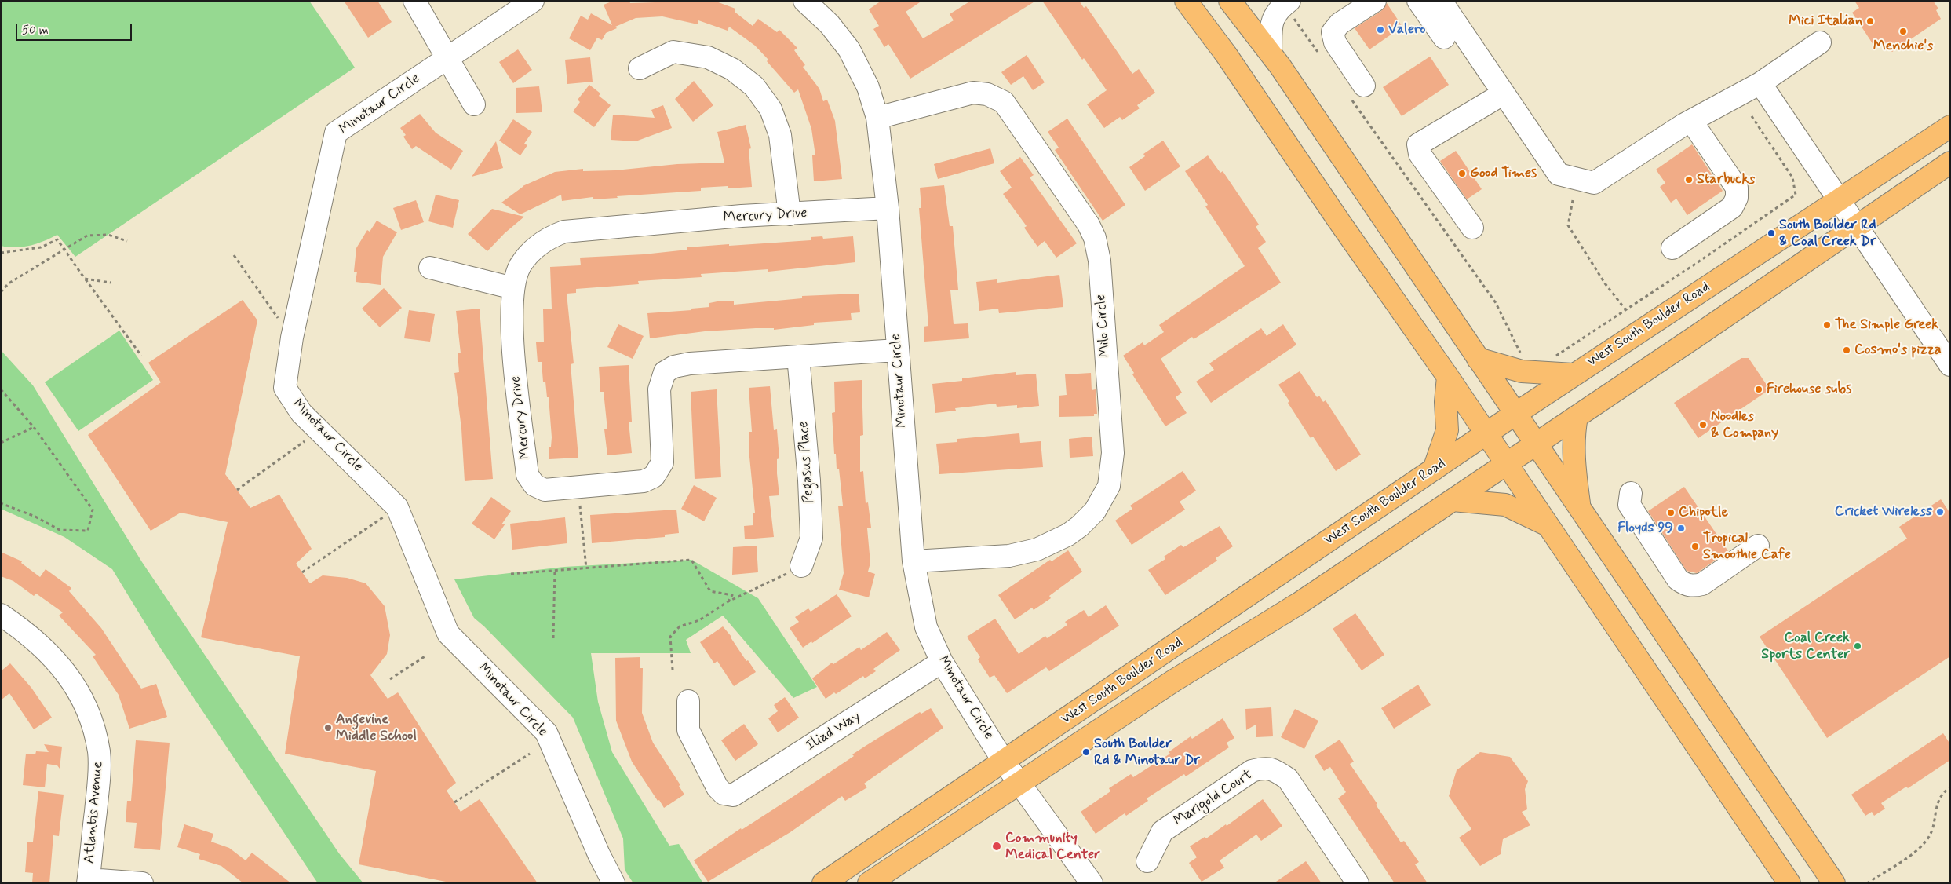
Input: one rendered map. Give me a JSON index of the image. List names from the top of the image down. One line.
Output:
{"streets":{"main road":["West South Boulder Road"],"street":["Minotaur Circle","Mercury Drive","Milo Circle","Pegasus Place","Iliad Way","Marigold Court","Atlantis Avenue"]},"crossings":[["Minotaur Circle","Mercury Drive"],["Minotaur Circle","West South Boulder Road"],["Minotaur Circle","Milo Circle"],["Minotaur Circle","Iliad Way"],["Mercury Drive","Pegasus Place"]],"places":["Mici Italian","Valero","Menchie's","Good Times","Starbucks","South Boulder Rd & Coal Creek Dr","The Simple Greek","Cosmo's pizza","Firehouse subs","Noodles & Company","Cricket Wireless","Chipotle","Floyds 99","Tropical Smoothie Cafe","Coal Creek Sports Center","Angevine Middle School","South Boulder Rd & Minotaur Dr","Community Medical Center"],"scale_bar":"50 m"}
